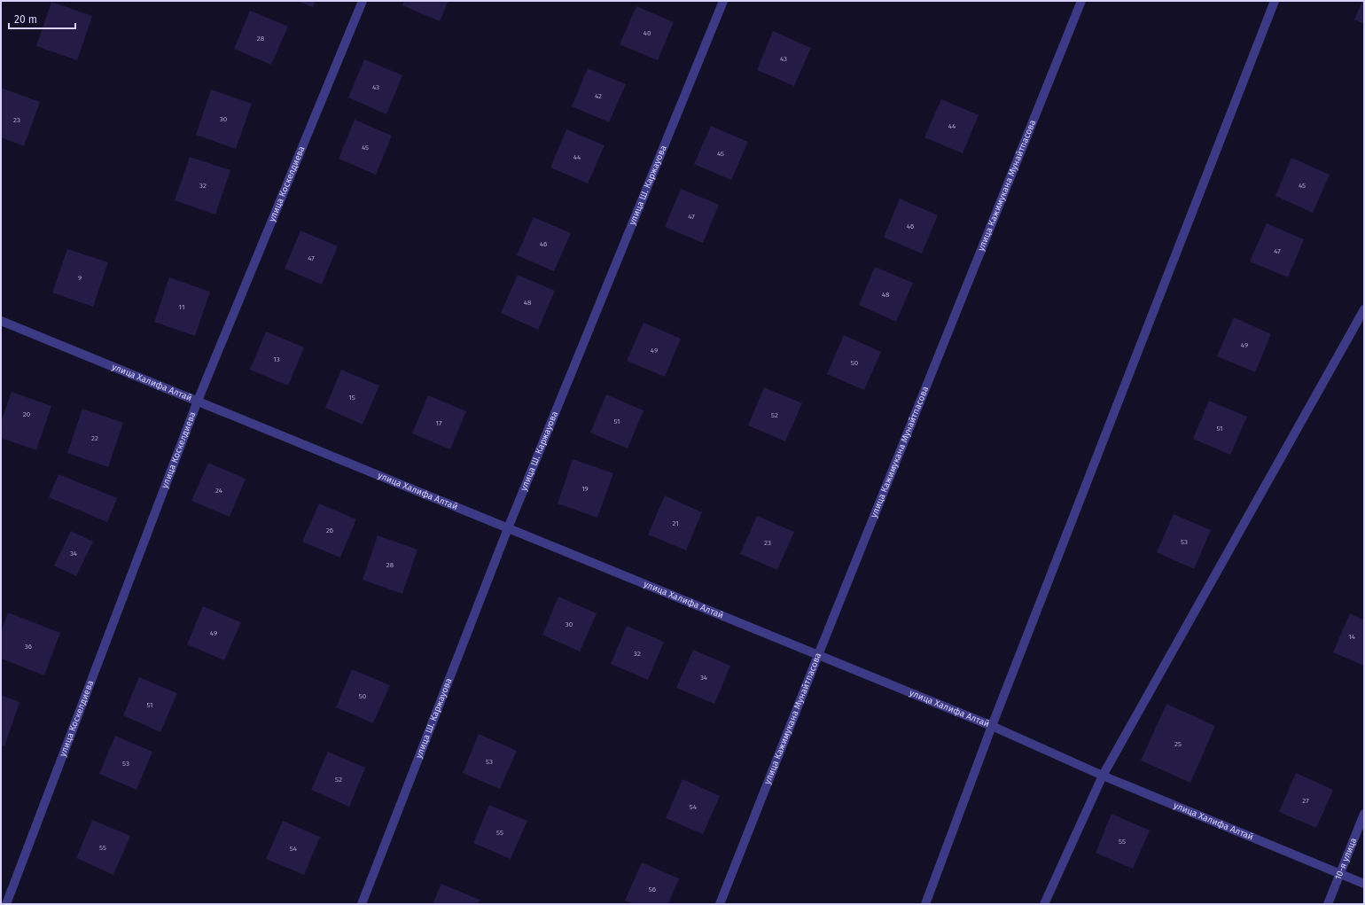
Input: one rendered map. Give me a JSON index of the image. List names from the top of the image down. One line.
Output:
{"streets":{"street":["улица Коскелдиева","улица Ш. Каржауова","улица Кажимукана Мунайтпасова","улица Халифа Алтай","10-я улица"]},"crossings":[["улица Коскелдиева","улица Халифа Алтай"],["улица Ш. Каржауова","улица Халифа Алтай"],["улица Кажимукана Мунайтпасова","улица Халифа Алтай"],["улица Халифа Алтай","10-я улица"]],"house_numbers":["40","28","43","43","42","30","23","44","45","45","44","32","45","47","46","46","47","47","9","48","48","11","49","49","13","50","15","20","52","51","17","51","22","19","24","21","26","53","23","34","28","30","49","14","36","32","34","50","51","25","53","53","52","27","54","55","55","55","54","56"],"scale_bar":"20 m"}
